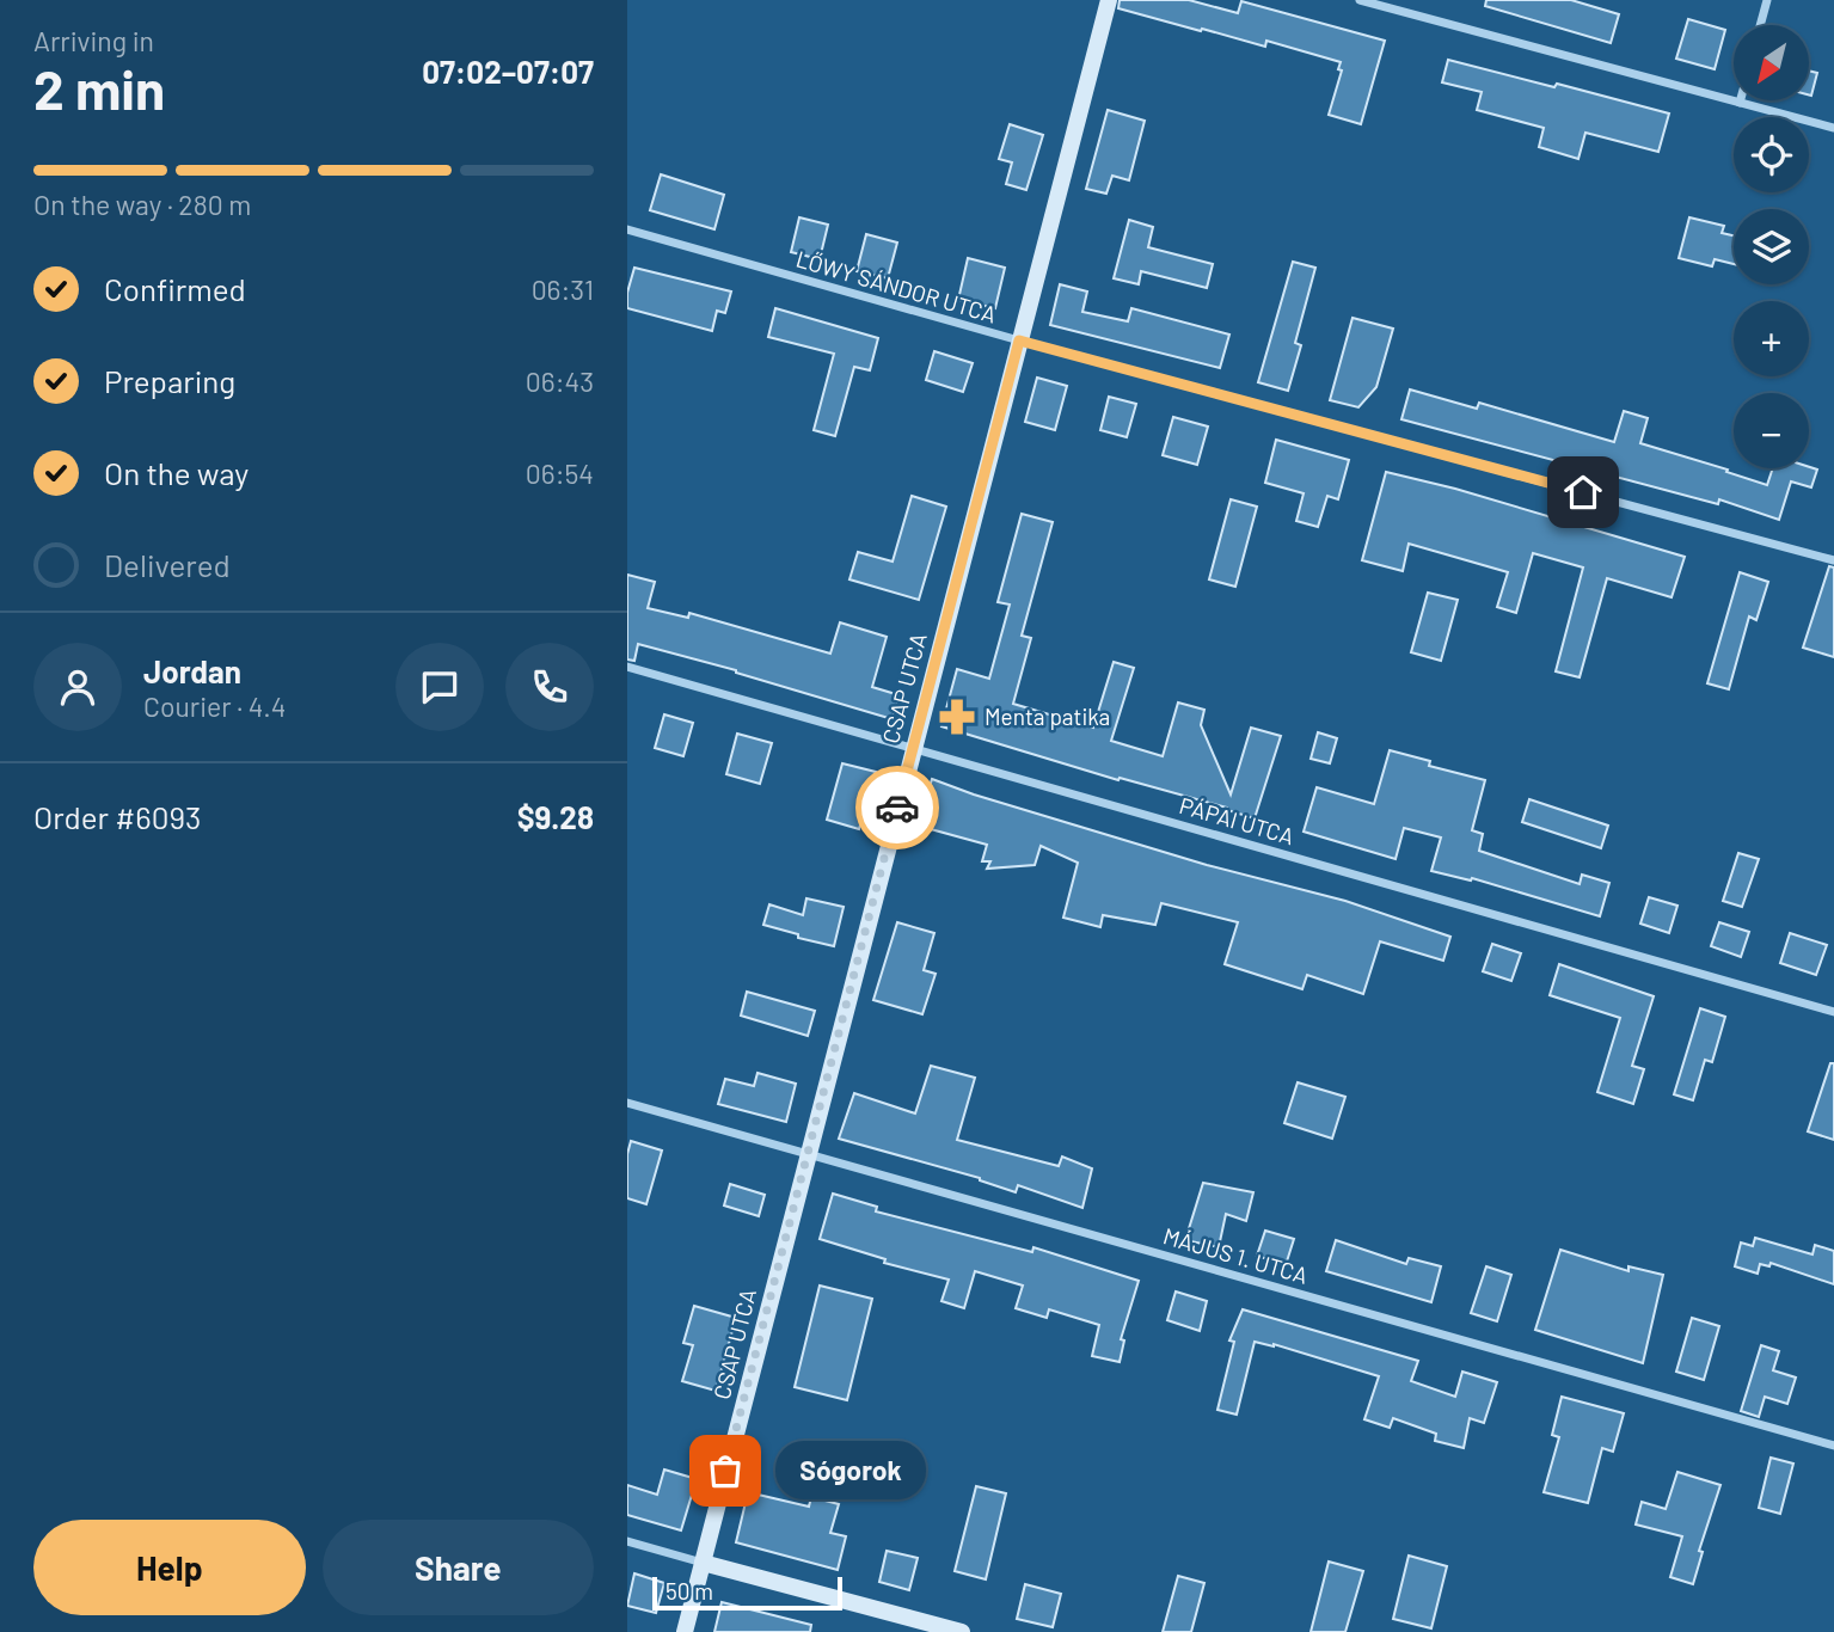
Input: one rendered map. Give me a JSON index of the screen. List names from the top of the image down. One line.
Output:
{"streets":{"street":["LŐWY SÁNDOR UTCA","CSAP UTCA","PÁPAI UTCA","MÁJUS 1. UTCA"]},"crossings":[["LŐWY SÁNDOR UTCA","CSAP UTCA"],["CSAP UTCA","PÁPAI UTCA"],["CSAP UTCA","MÁJUS 1. UTCA"]],"places":{"pharmacy":["Menta patika"],"other":["Sógorok"]},"scale_bar":"50 m","north":"bottom left","page":{"heading":["2 min","Arriving in","07:02–07:07"],"panel":["Jordan","Courier · 4.4","Order #6093","$9.28"],"map_buttons":["+","−"],"bar":"On the way · 280 m","list":[["Confirmed","06:31"],["Preparing","06:43"],["On the way","06:54"],"Delivered"],"bubble":"Sógorok","buttons":["Help","Share"],"scale":"50 m"}}
